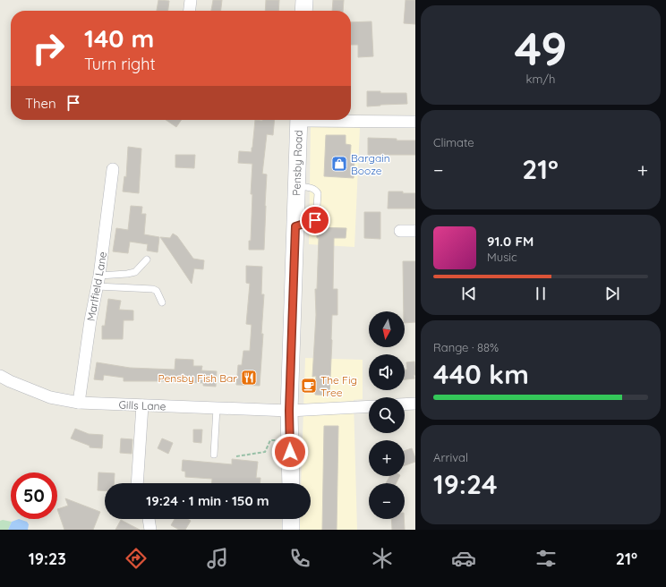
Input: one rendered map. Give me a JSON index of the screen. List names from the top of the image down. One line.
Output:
{"streets":{"main road":["Pensby Road"],"street":["Marlfield Lane","Gills Lane"]},"crossings":[["Pensby Road","Gills Lane"],["Marlfield Lane","Gills Lane"]],"places":{"shop":["Bargain Booze"],"restaurant":["Pensby Fish Bar"],"cafe":["The Fig Tree"]},"north":"bottom","page":{"tile":[["49","km/h"],"Climate",["Range · 88%","440 km"],["Arrival","19:24"]],"turn":["140 m","Turn right"],"then":"Then","heat":["−","21°","+"],"song":["91.0 FM","Music"],"map_buttons":["+","−"],"limit":"50","trip":"19:24 · 1 min · 150 m","tabs":["19:23","21°"]}}
